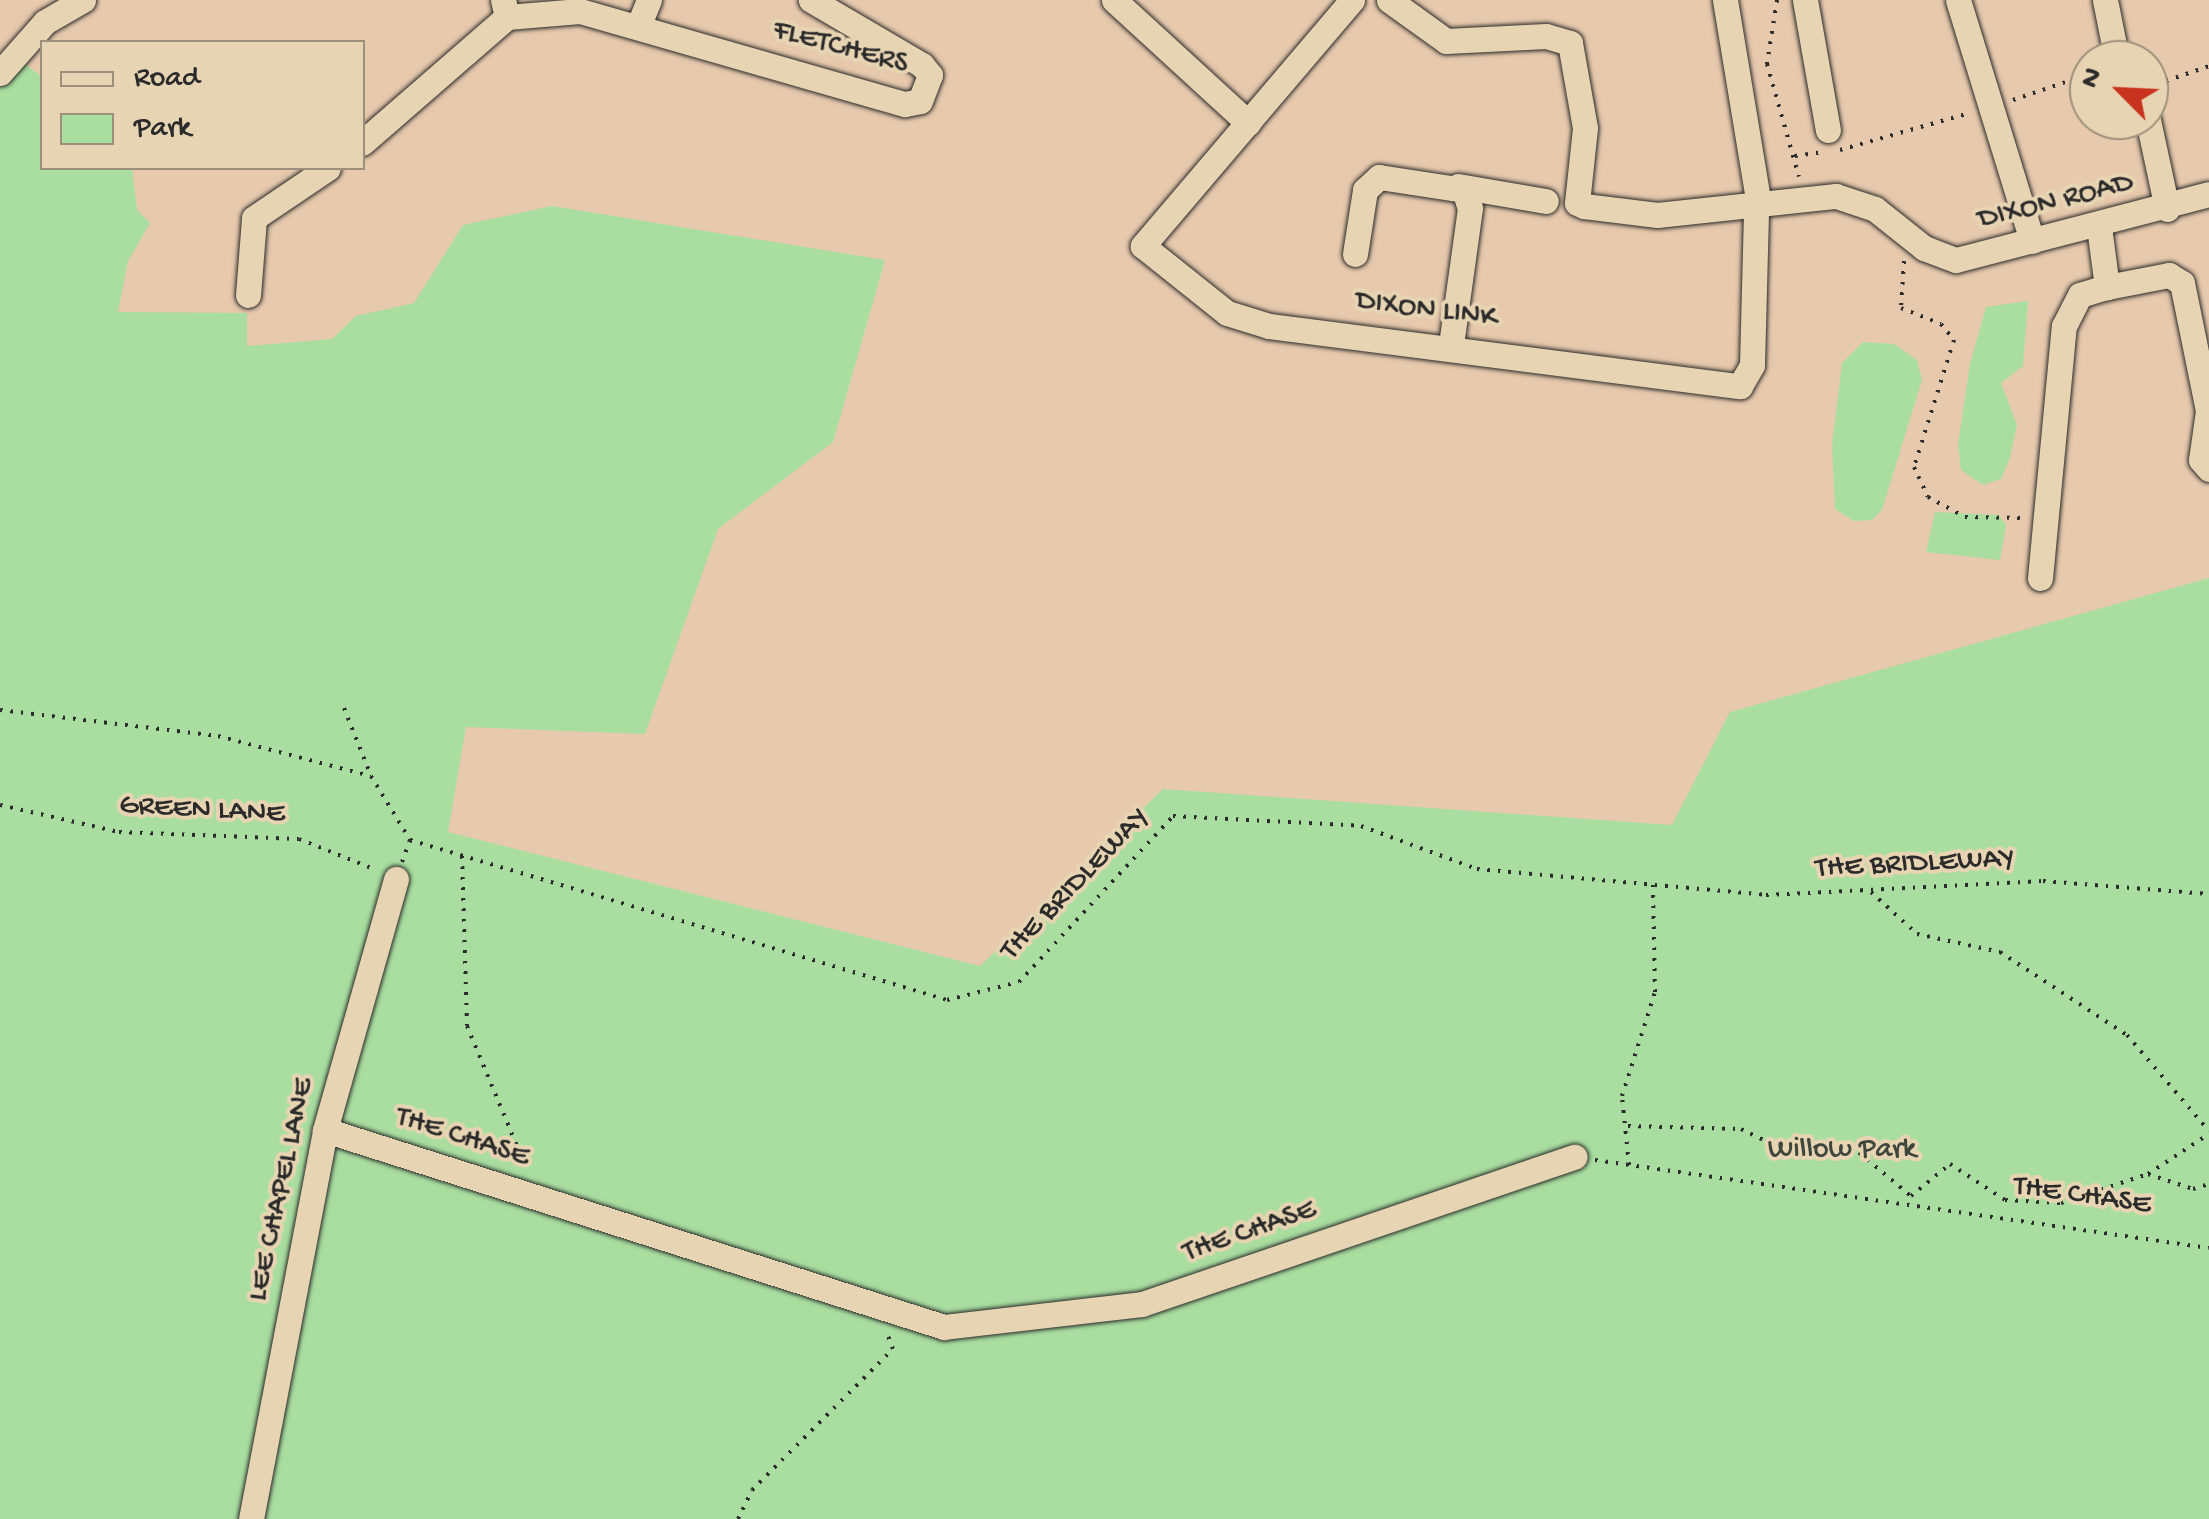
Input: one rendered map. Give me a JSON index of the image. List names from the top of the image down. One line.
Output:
{"streets":{"street":["FLETCHERS","DIXON ROAD","DIXON LINK","THE CHASE","LEE CHAPEL LANE"],"path":["GREEN LANE","THE BRIDLEWAY"]},"crossings":[["DIXON ROAD","DIXON LINK"],["GREEN LANE","LEE CHAPEL LANE"],["THE CHASE","LEE CHAPEL LANE"]],"parks":["Willow Park"],"legend":["Road","Park"],"north":"top left"}
